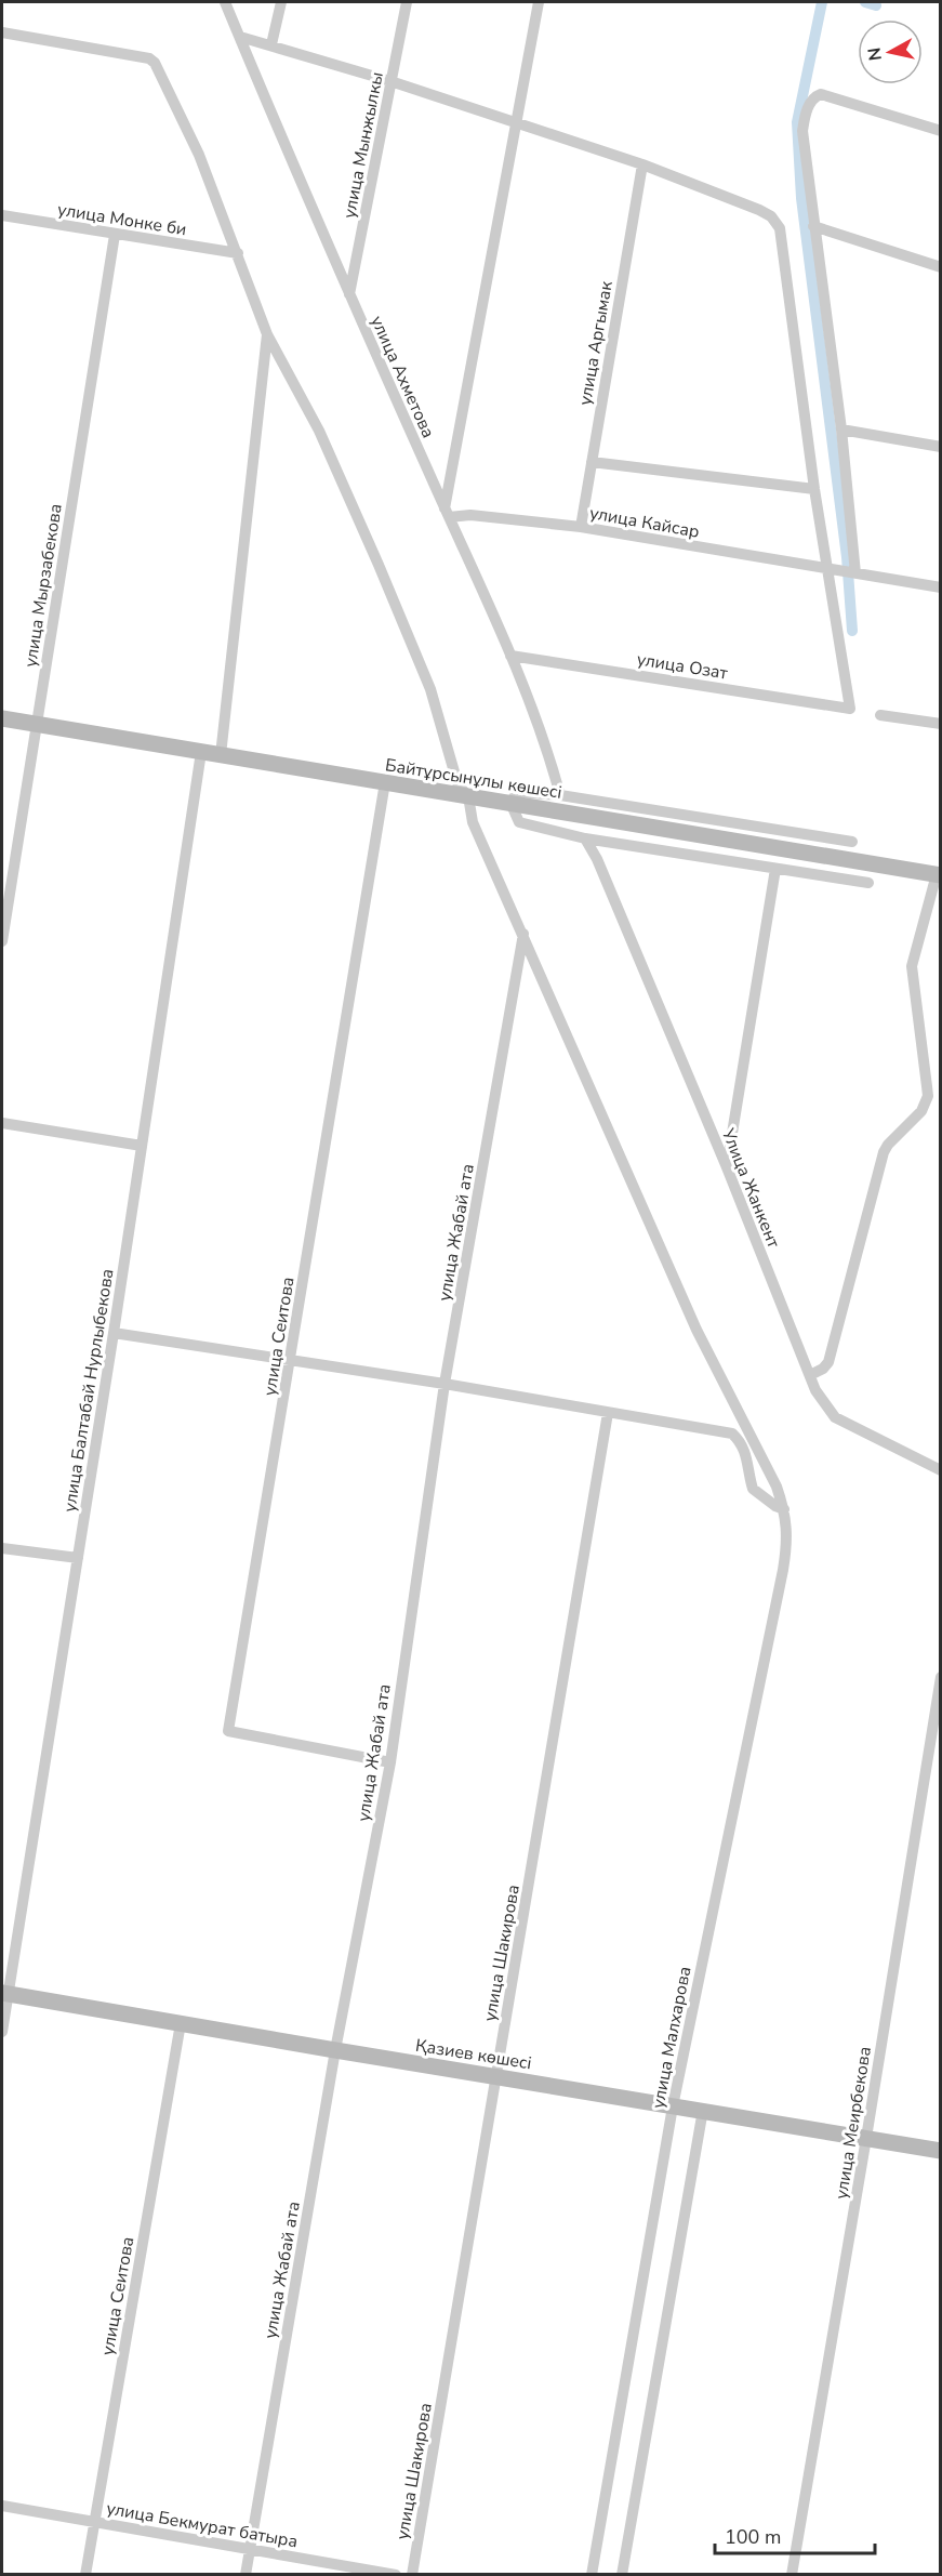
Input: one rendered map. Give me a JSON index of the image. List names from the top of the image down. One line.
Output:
{"streets":{"main road":["Байтұрсынұлы көшесі","Қазиев көшесі"],"street":["улица Мынжылкы","улица Монке би","улица Аргымак","улица Ахметова","улица Кайсар","улица Мырзабекова","улица Озат","Улица Жанкент","улица Жабай ата","улица Сеитова","улица Балтабай Нурлыбекова","улица Шакирова","улица Малхарова","улица Меирбекова","улица Бекмурат батыра"]},"crossings":[["улица Мынжылкы","улица Ахметова"],["улица Монке би","улица Мырзабекова"],["улица Монке би","улица Малхарова"],["улица Аргымак","улица Кайсар"],["улица Ахметова","улица Кайсар"],["улица Ахметова","улица Озат"],["улица Кайсар","улица Озат"],["улица Мырзабекова","Байтұрсынұлы көшесі"],["Байтұрсынұлы көшесі","улица Сеитова"],["Байтұрсынұлы көшесі","улица Балтабай Нурлыбекова"],["Байтұрсынұлы көшесі","улица Малхарова"],["улица Жабай ата","улица Сеитова"],["улица Жабай ата","улица Малхарова"],["улица Жабай ата","Қазиев көшесі"],["улица Жабай ата","улица Бекмурат батыра"],["улица Сеитова","Қазиев көшесі"],["улица Сеитова","улица Бекмурат батыра"],["улица Балтабай Нурлыбекова","Қазиев көшесі"],["улица Шакирова","Қазиев көшесі"],["улица Малхарова","Қазиев көшесі"],["Қазиев көшесі","улица Меирбекова"]],"scale_bar":"100 m","north":"left"}
